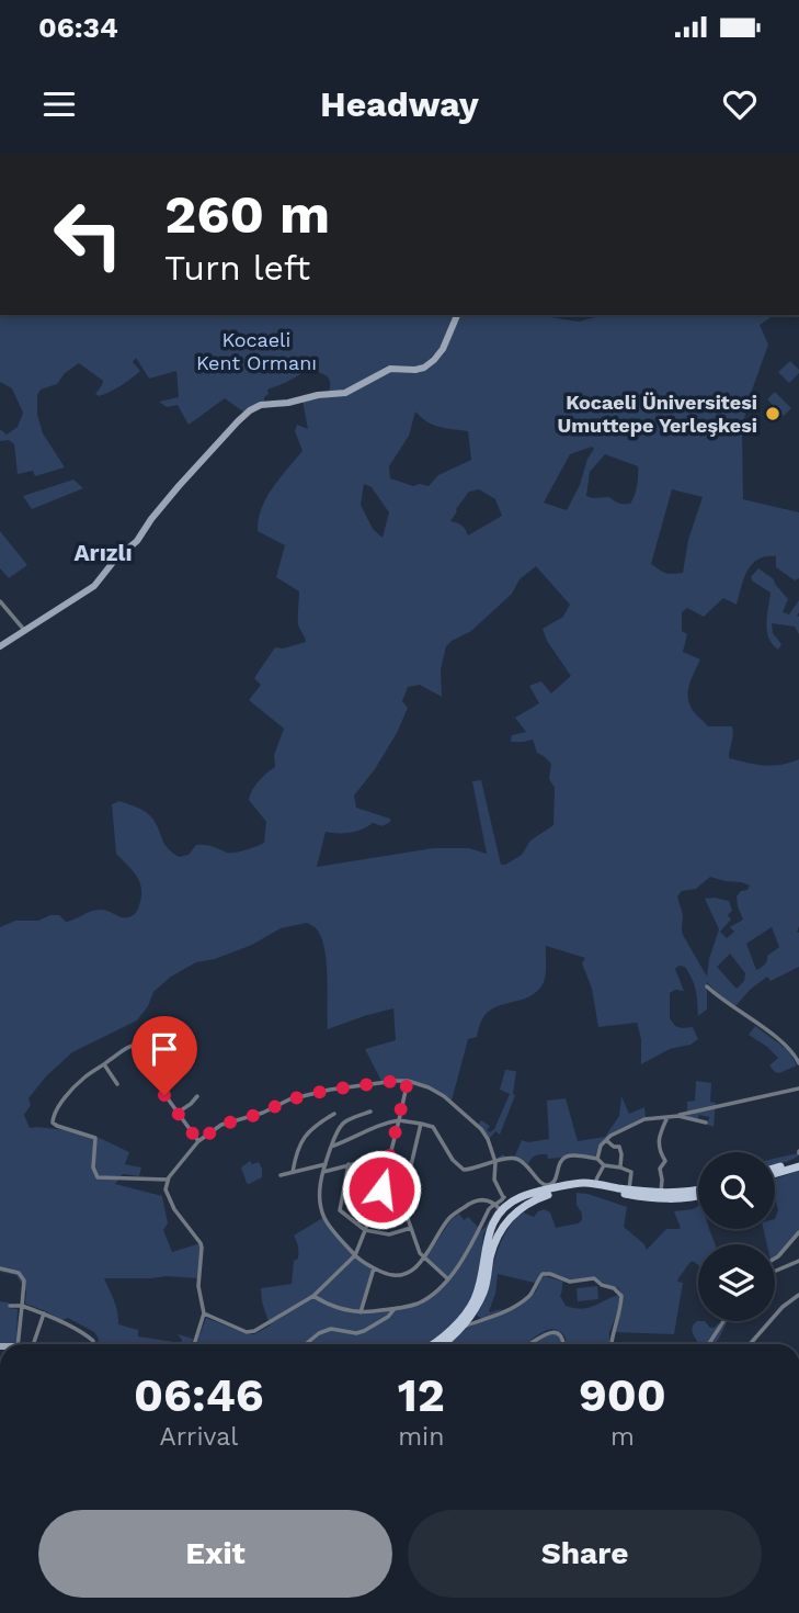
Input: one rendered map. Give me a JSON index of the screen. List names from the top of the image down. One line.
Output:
{"districts":["Arızlı"],"parks":["Kocaeli Kent Ormanı"],"places":["Kocaeli Üniversitesi Umuttepe Yerleşkesi"],"page":{"status":"06:34","header":"Headway","turn":["260 m","Turn left"],"eta":["06:46","Arrival","12","min","900","m"],"buttons":["Exit","Share"]}}
